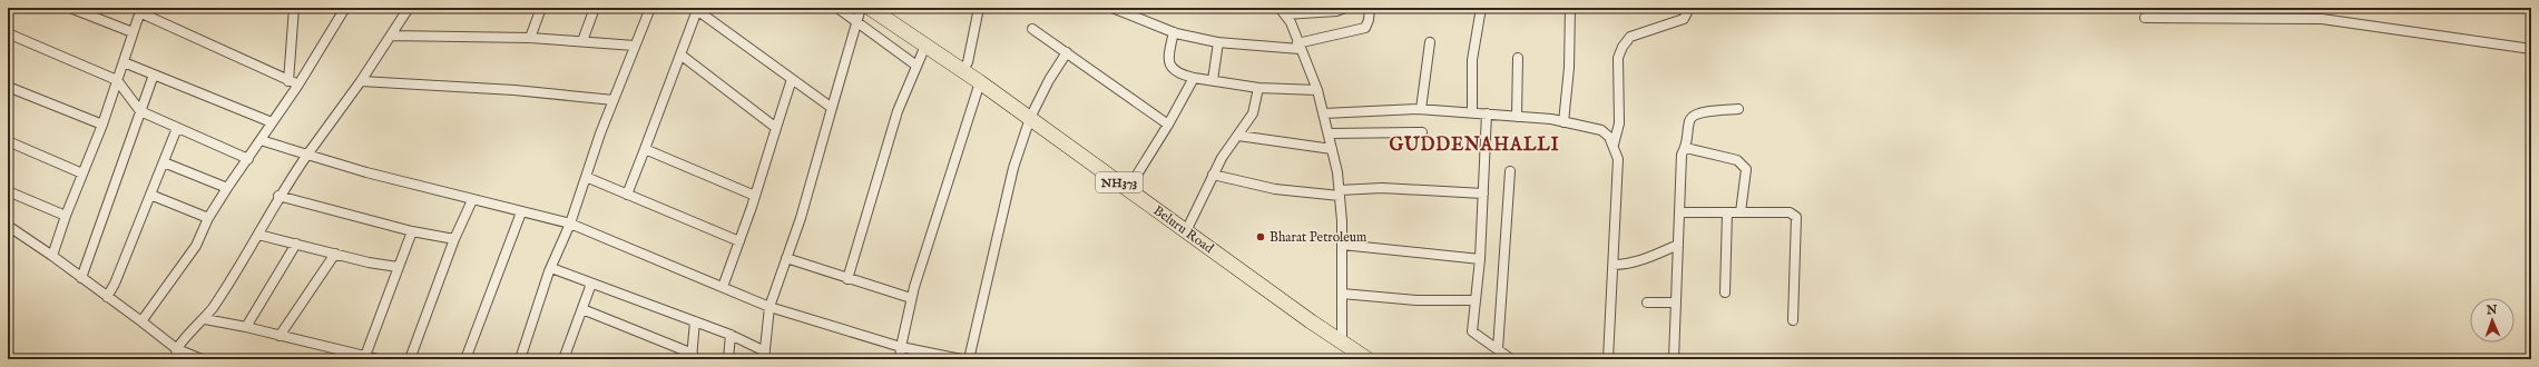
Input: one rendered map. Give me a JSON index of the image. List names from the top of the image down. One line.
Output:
{"streets":{"highway":["NH373","Beluru Road"]},"districts":["GUDDENAHALLI"],"places":["Bharat Petroleum"],"north":"top"}
